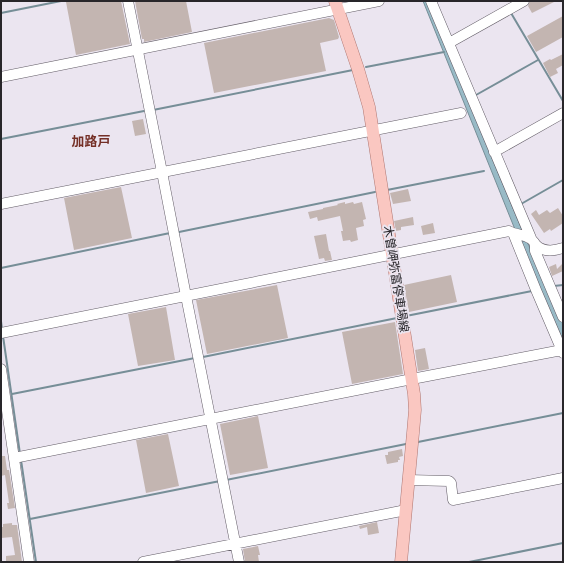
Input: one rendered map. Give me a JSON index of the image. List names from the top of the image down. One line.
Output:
{"streets":{"main road":["木曽岬弥富停車場線"]},"districts":["加路戸"]}
